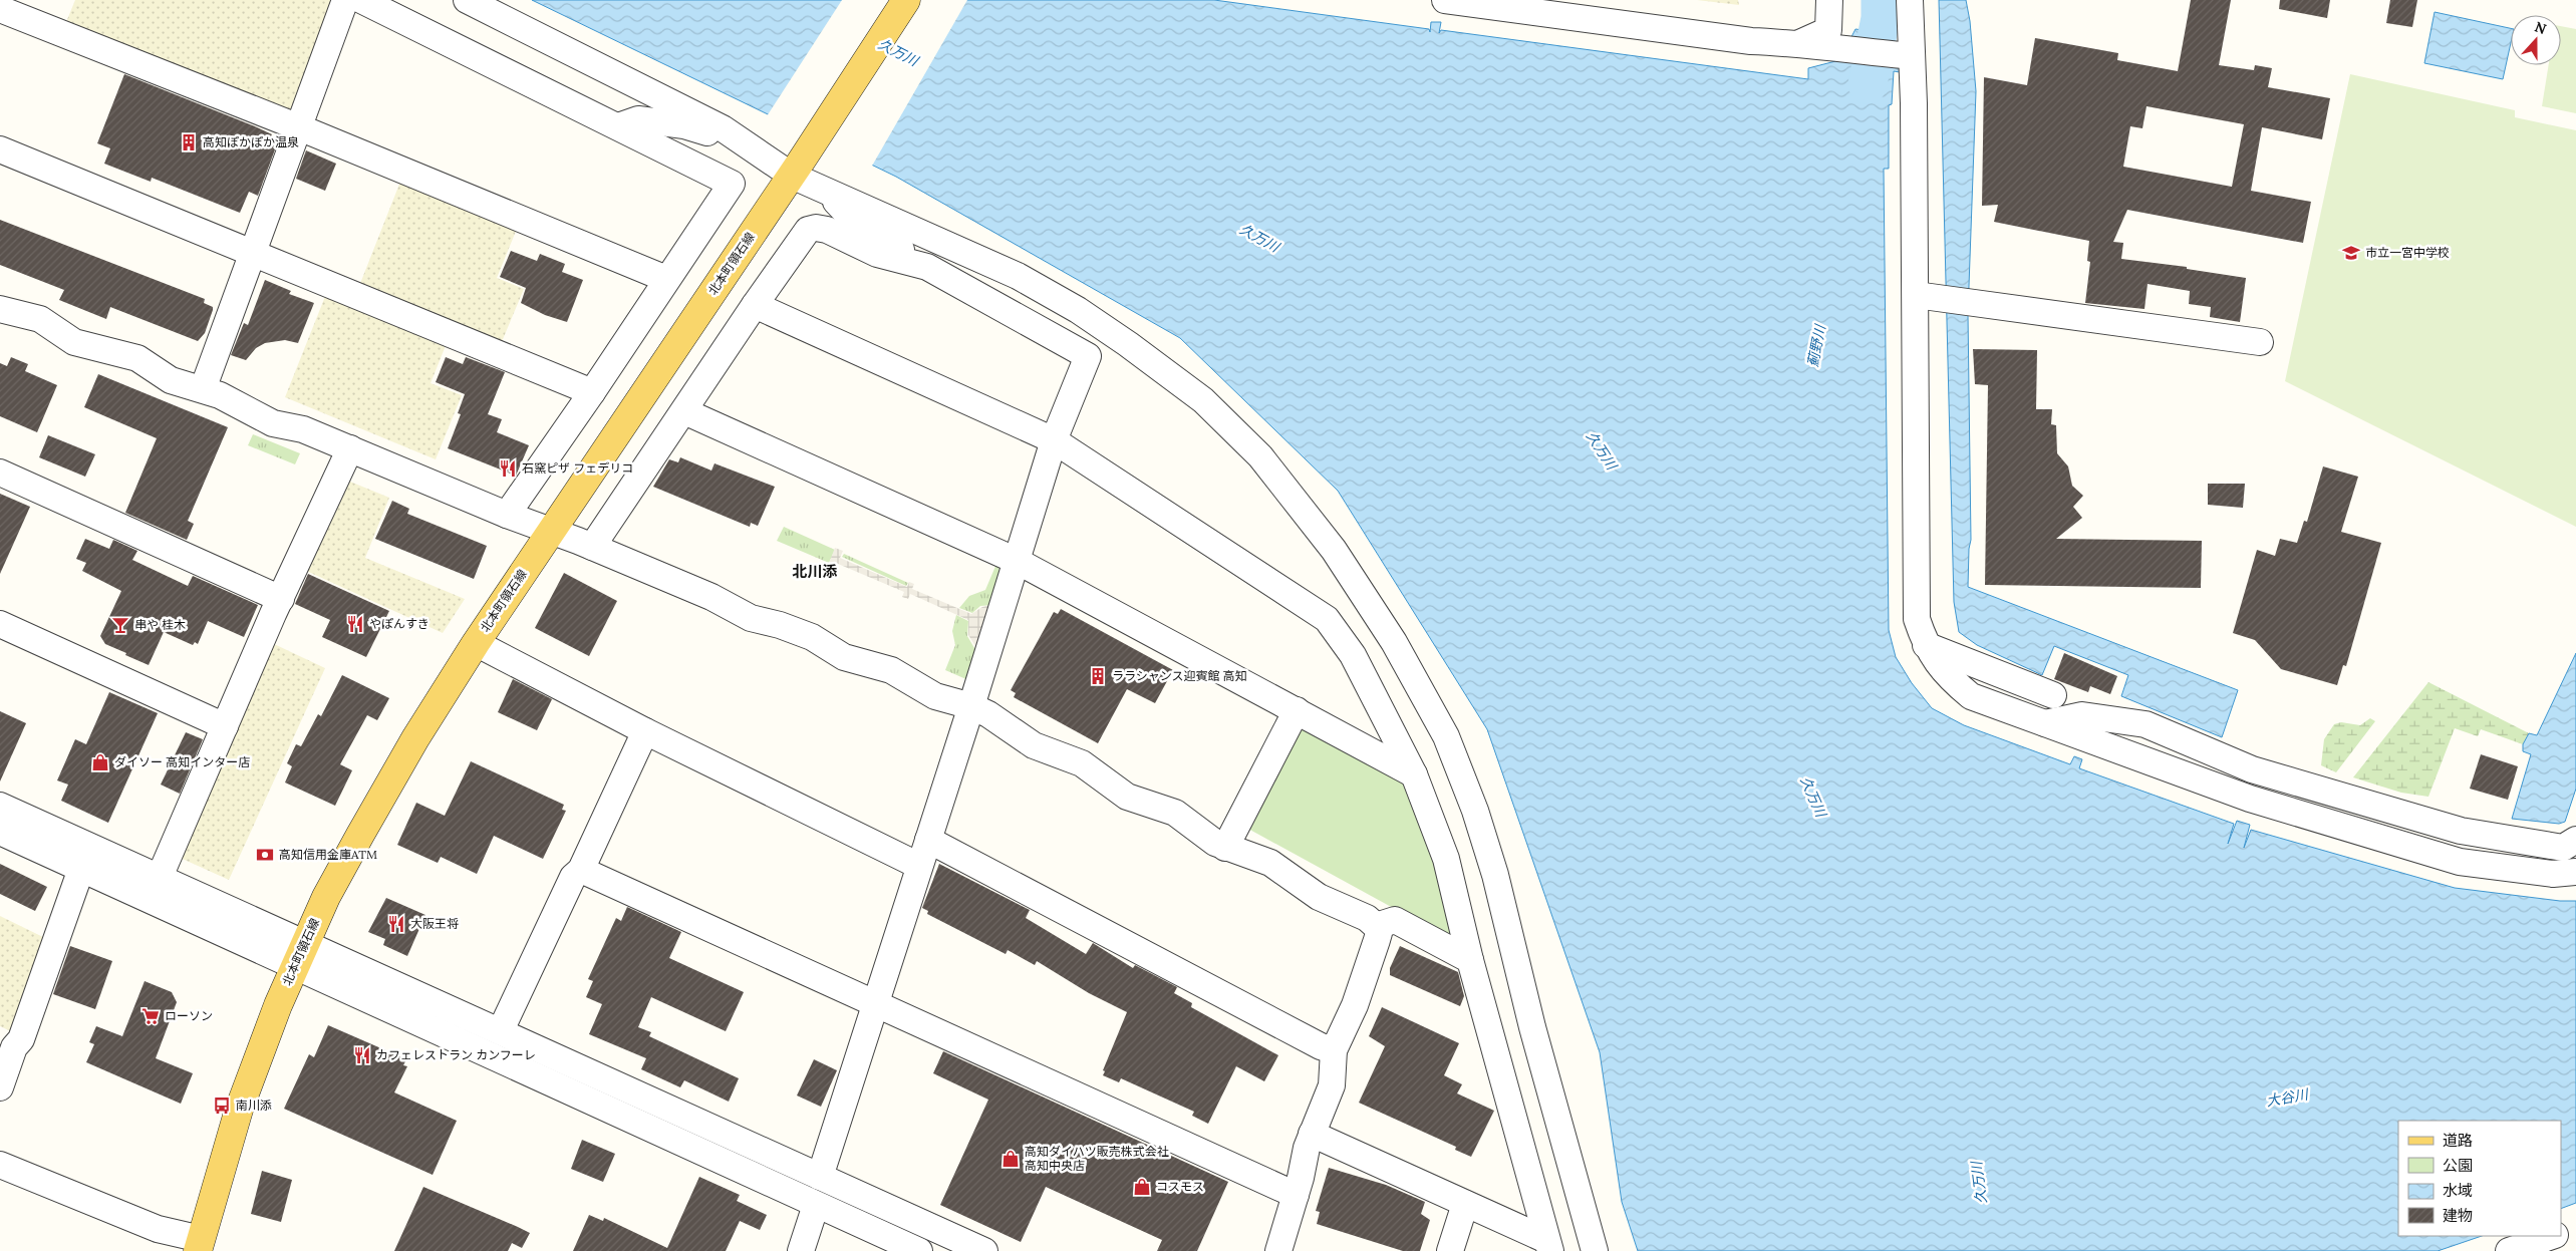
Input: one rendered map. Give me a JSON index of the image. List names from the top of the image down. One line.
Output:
{"streets":{"main road":["北本町領石線"]},"districts":["北川添"],"water":["久万川","薊野川","大谷川"],"places":{"building":["高知ぽかぽか温泉","ララシャンス迎賓館 高知"],"school or university":["市立一宮中学校"],"restaurant":["石窯ピザ フェデリコ","やぽんすき","大阪王将","カフェレストラン カンフーレ"],"bar":["串や 桂木"],"shop":["ダイソー 高知インター店","高知ダイハツ販売株式会社 高知中央店","コスモス"],"bank":["高知信用金庫ATM"],"supermarket":["ローソン"],"bus stop":["南川添"]},"legend":["道路","公園","水域","建物"],"north":"top"}
